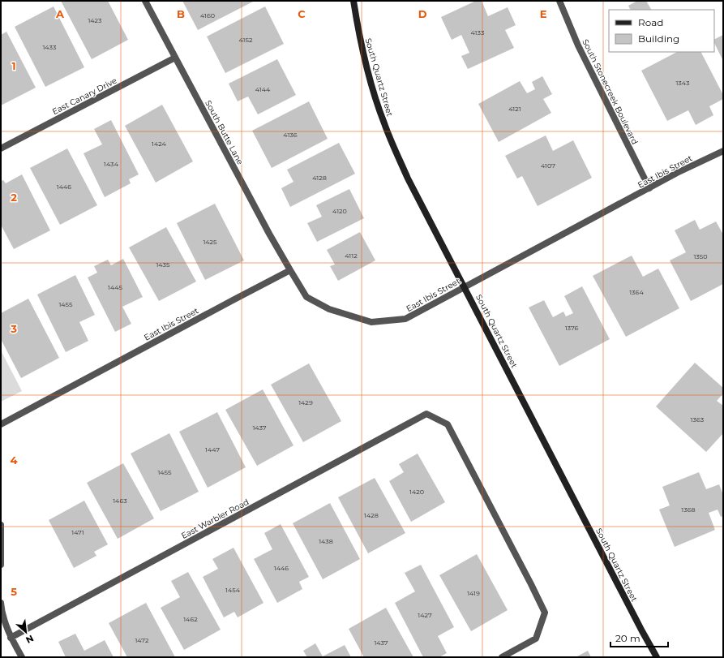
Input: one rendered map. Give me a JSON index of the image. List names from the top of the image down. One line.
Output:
{"streets":{"street":["South Quartz Street","South Stonecreek Boulevard","East Canary Drive","South Butte Lane","East Ibis Street","East Warbler Road"]},"crossings":[["South Quartz Street","East Ibis Street"],["South Stonecreek Boulevard","East Ibis Street"],["East Canary Drive","South Butte Lane"],["South Butte Lane","East Ibis Street"]],"house_numbers":["4160","1423","4133","4152","1433","1343","4144","4121","4136","1424","1434","4107","4128","1446","4120","1425","4112","1350","1435","1445","1364","1455","1376","1429","1363","1437","1447","1455","1420","1463","1368","1428","1471","1438","1446","1454","1419","1427","1462","1472","1437"],"legend":["Road","Building"],"scale_bar":"20 m","north":"bottom right","grid":{"columns":["A","B","C","D","E"],"rows":["1","2","3","4","5"]}}
